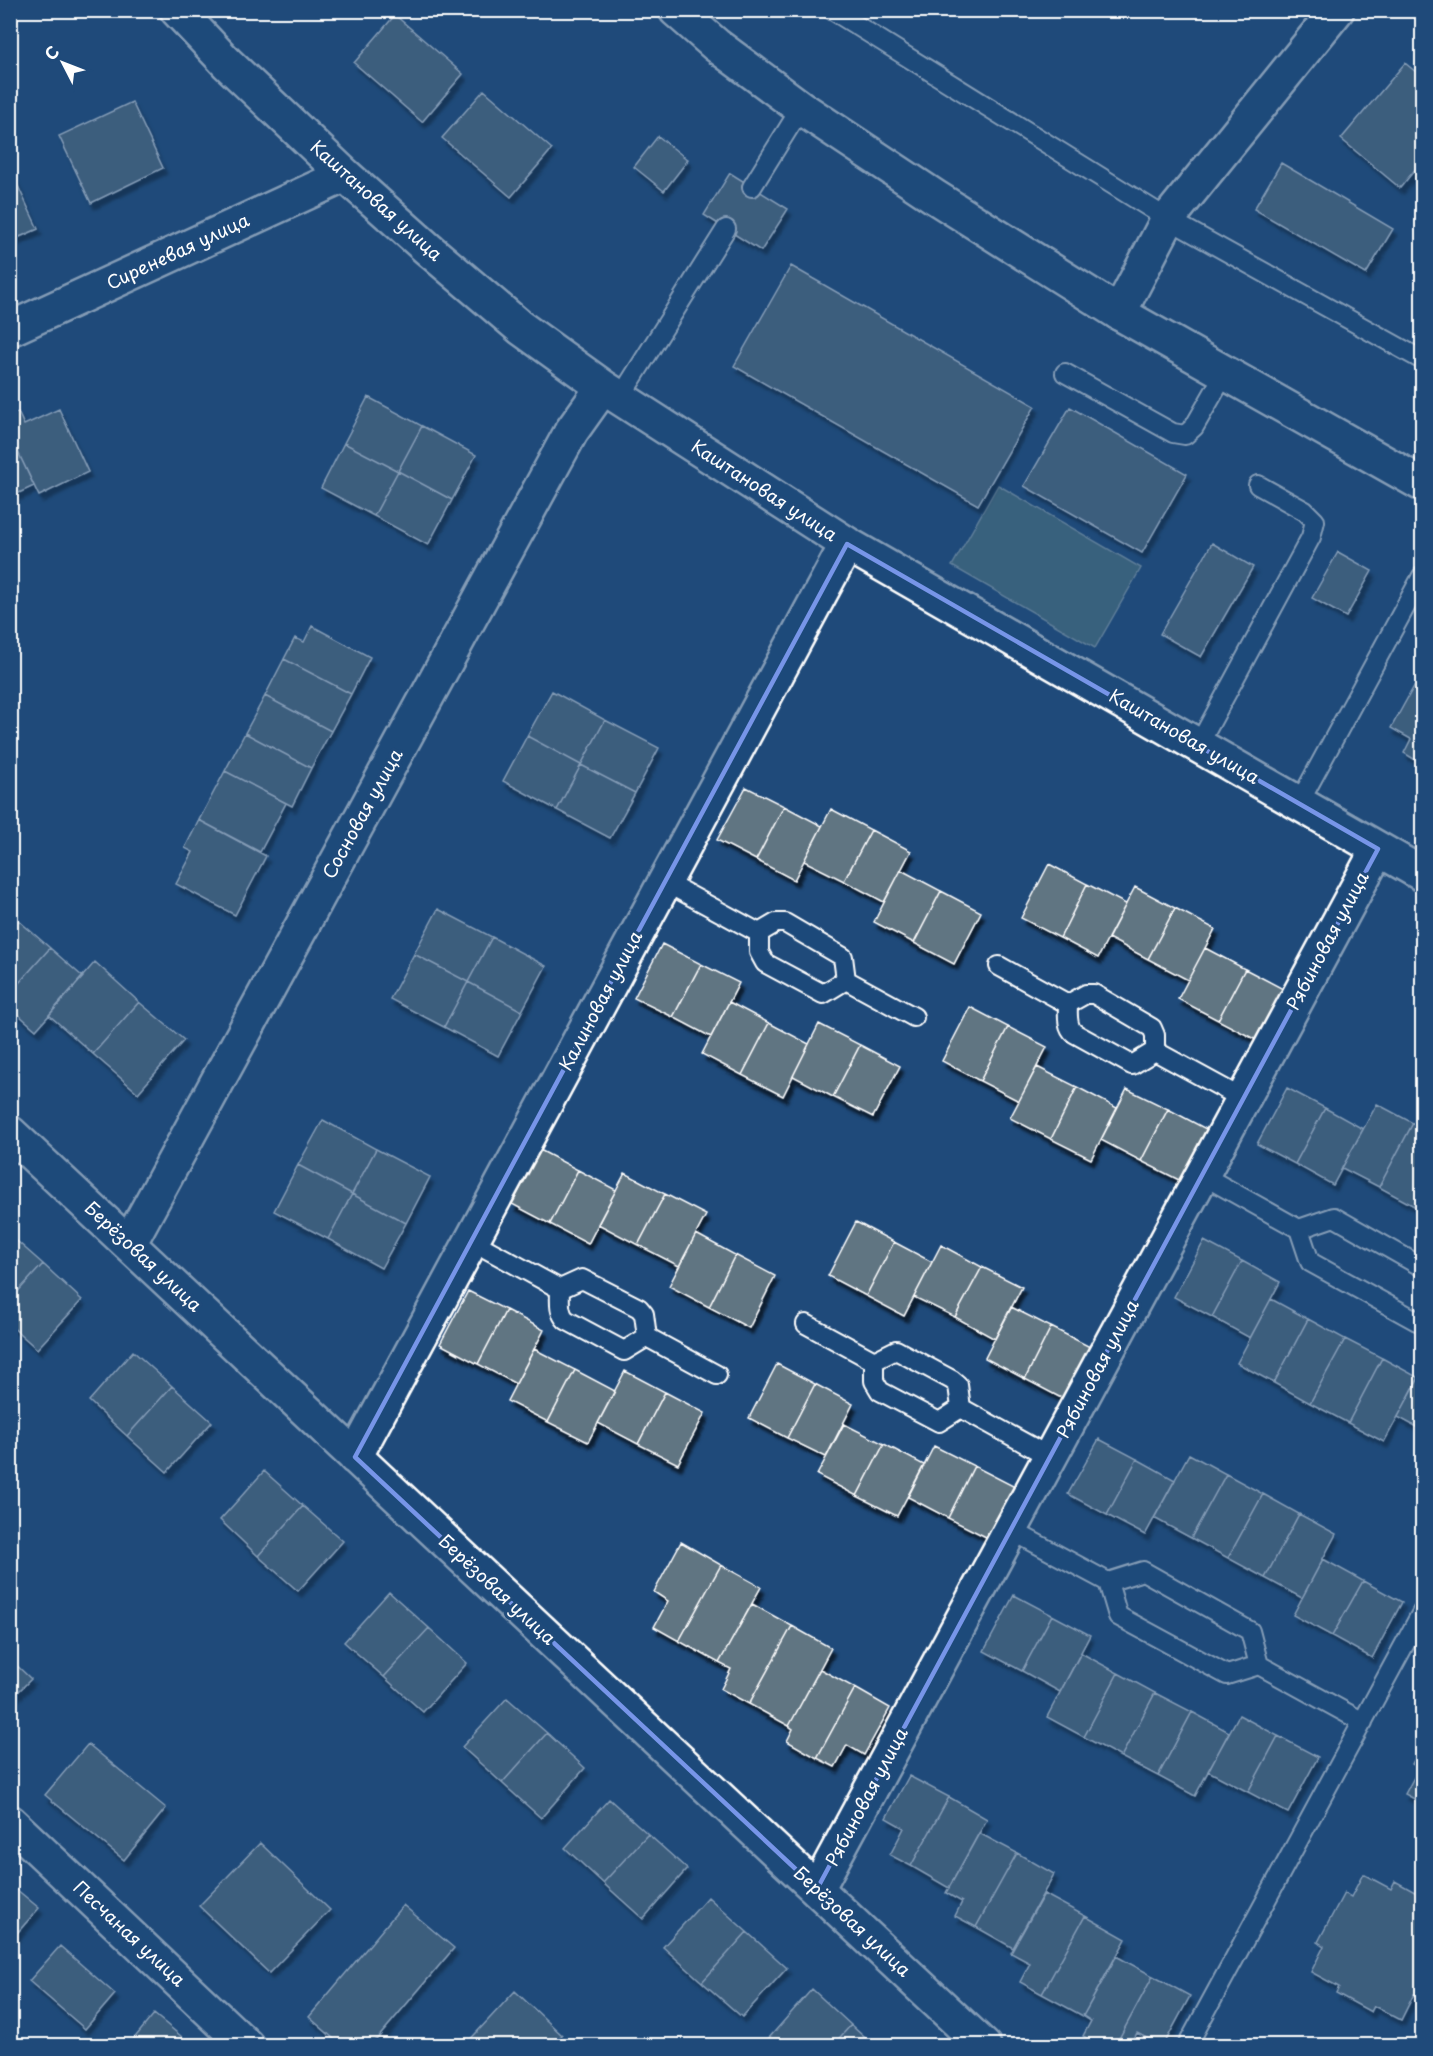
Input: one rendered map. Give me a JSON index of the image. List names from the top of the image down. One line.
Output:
{"streets":{"street":["Каштановая улица","Сиреневая улица","Сосновая улица","Рябиновая улица","Калиновая улица","Берёзовая улица","Песчаная улица"]},"crossings":[["Каштановая улица","Сиреневая улица"],["Каштановая улица","Сосновая улица"],["Каштановая улица","Рябиновая улица"],["Каштановая улица","Калиновая улица"],["Сосновая улица","Берёзовая улица"],["Рябиновая улица","Берёзовая улица"],["Калиновая улица","Берёзовая улица"]],"north":"top left"}
